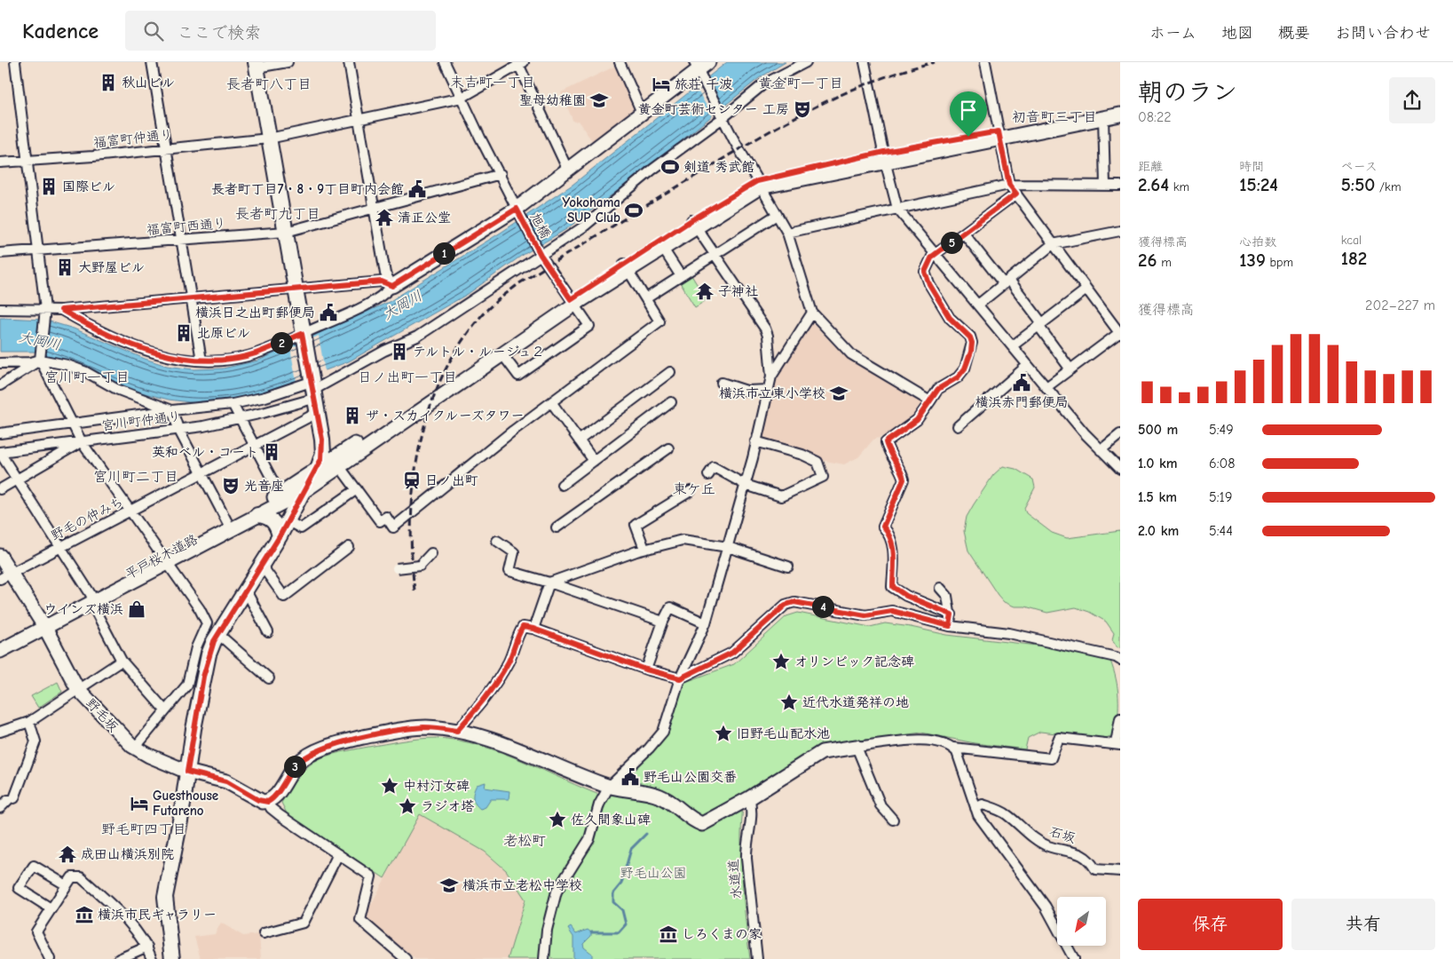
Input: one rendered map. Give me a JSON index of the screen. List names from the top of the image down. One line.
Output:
{"streets":{"main road":["平戸桜木道路","野毛坂"],"street":["福富町仲通り","旭橋","福富町西通り","宮川町仲通り","野毛の仲みち","石坂","水道道"]},"crossings":[["福富町仲通り","旭橋"],["旭橋","福富町西通り"],["野毛の仲みち","野毛坂"],["平戸桜木道路","野毛坂"]],"districts":["末吉町一丁目","黄金町一丁目","長者町八丁目","初音町三丁目","長者町九丁目","宮川町一丁目","日ノ出町一丁目","宮川町二丁目","東ケ丘","野毛町四丁目","老松町"],"water":["大岡川"],"parks":["野毛山公園"],"places":{"building":["秋山ビル","国際ビル","大野屋ビル","北原ビル","テルトル・ルージュ２","ザ・スカイクルーズタワー","英和ベル・コート"],"hotel":["旅荘 千波","Guesthouse Futareno"],"school or university":["聖母幼稚園","横浜市立東小学校","横浜市立老松中学校"],"theatre":["黄金町芸術センター 工房","光音座"],"sports":["剣道 秀武館","Yokohama SUP Club"],"public building":["長者町丁目7・8・9丁目町内会館","横浜日之出町郵便局","横浜赤門郵便局","野毛山公園交番"],"temple":["清正公堂","子神社","成田山横浜別院"],"station":["日ノ出町"],"shop":["ウインズ横浜"],"place":["オリンピック記念碑","近代水道発祥の地","旧野毛山配水池","中村汀女碑","ラジオ塔","佐久間象山碑"],"museum":["横浜市民ギャラリー","しろくまの家"]},"north":"bottom left","page":{"header":"Kadence","search":"ここで検索","nav":["ホーム","地図","概要","お問い合わせ"],"heading":["朝のラン","08:22"],"stats":[["距離","2.64 km"],["時間","15:24"],["ペース","5:50 /km"],["獲得標高","26 m"],["心拍数","139 bpm"],["kcal","182"]],"pins":["5","1","2","4","3"],"chart":["獲得標高","202–227 m"],"list":[{"name":"500 m","note":"5:49"},{"name":"1.0 km","note":"6:08"},{"name":"1.5 km","note":"5:19"},{"name":"2.0 km","note":"5:44"}],"buttons":["保存","共有"]}}
